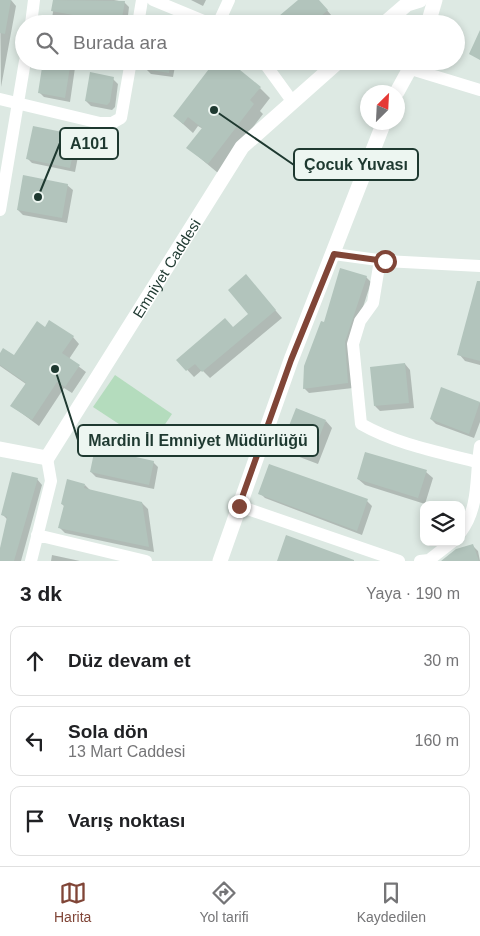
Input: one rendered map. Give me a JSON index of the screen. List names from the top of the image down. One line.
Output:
{"streets":{"street":["Emniyet Caddesi"]},"places":["Çocuk Yuvası","A101","Mardin İl Emniyet Müdürlüğü"],"north":"top right","page":{"search":"Burada ara","heading":["3 dk","Yaya · 190 m"],"list":[["Düz devam et","30 m"],["Sola dön","13 Mart Caddesi","160 m"],"Varış noktası"],"nav":["Harita","Yol tarifi","Kaydedilen"]}}
